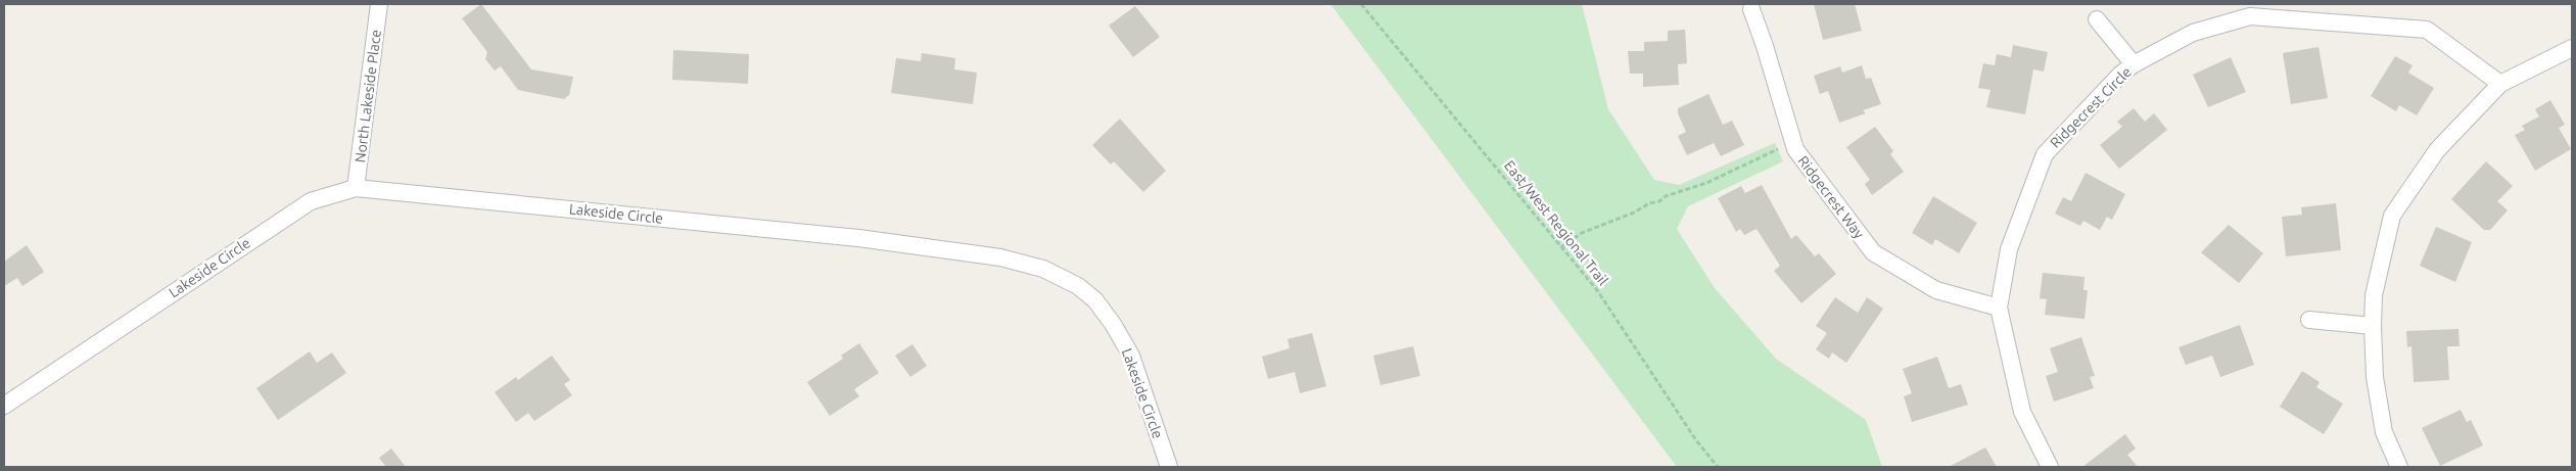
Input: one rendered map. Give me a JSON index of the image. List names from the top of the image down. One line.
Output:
{"streets":{"street":["North Lakeside Place","Ridgecrest Circle","Ridgecrest Way","Lakeside Circle"],"path":["East/West Regional Trail"]},"crossings":[["North Lakeside Place","Lakeside Circle"],["Ridgecrest Circle","Ridgecrest Way"]]}
